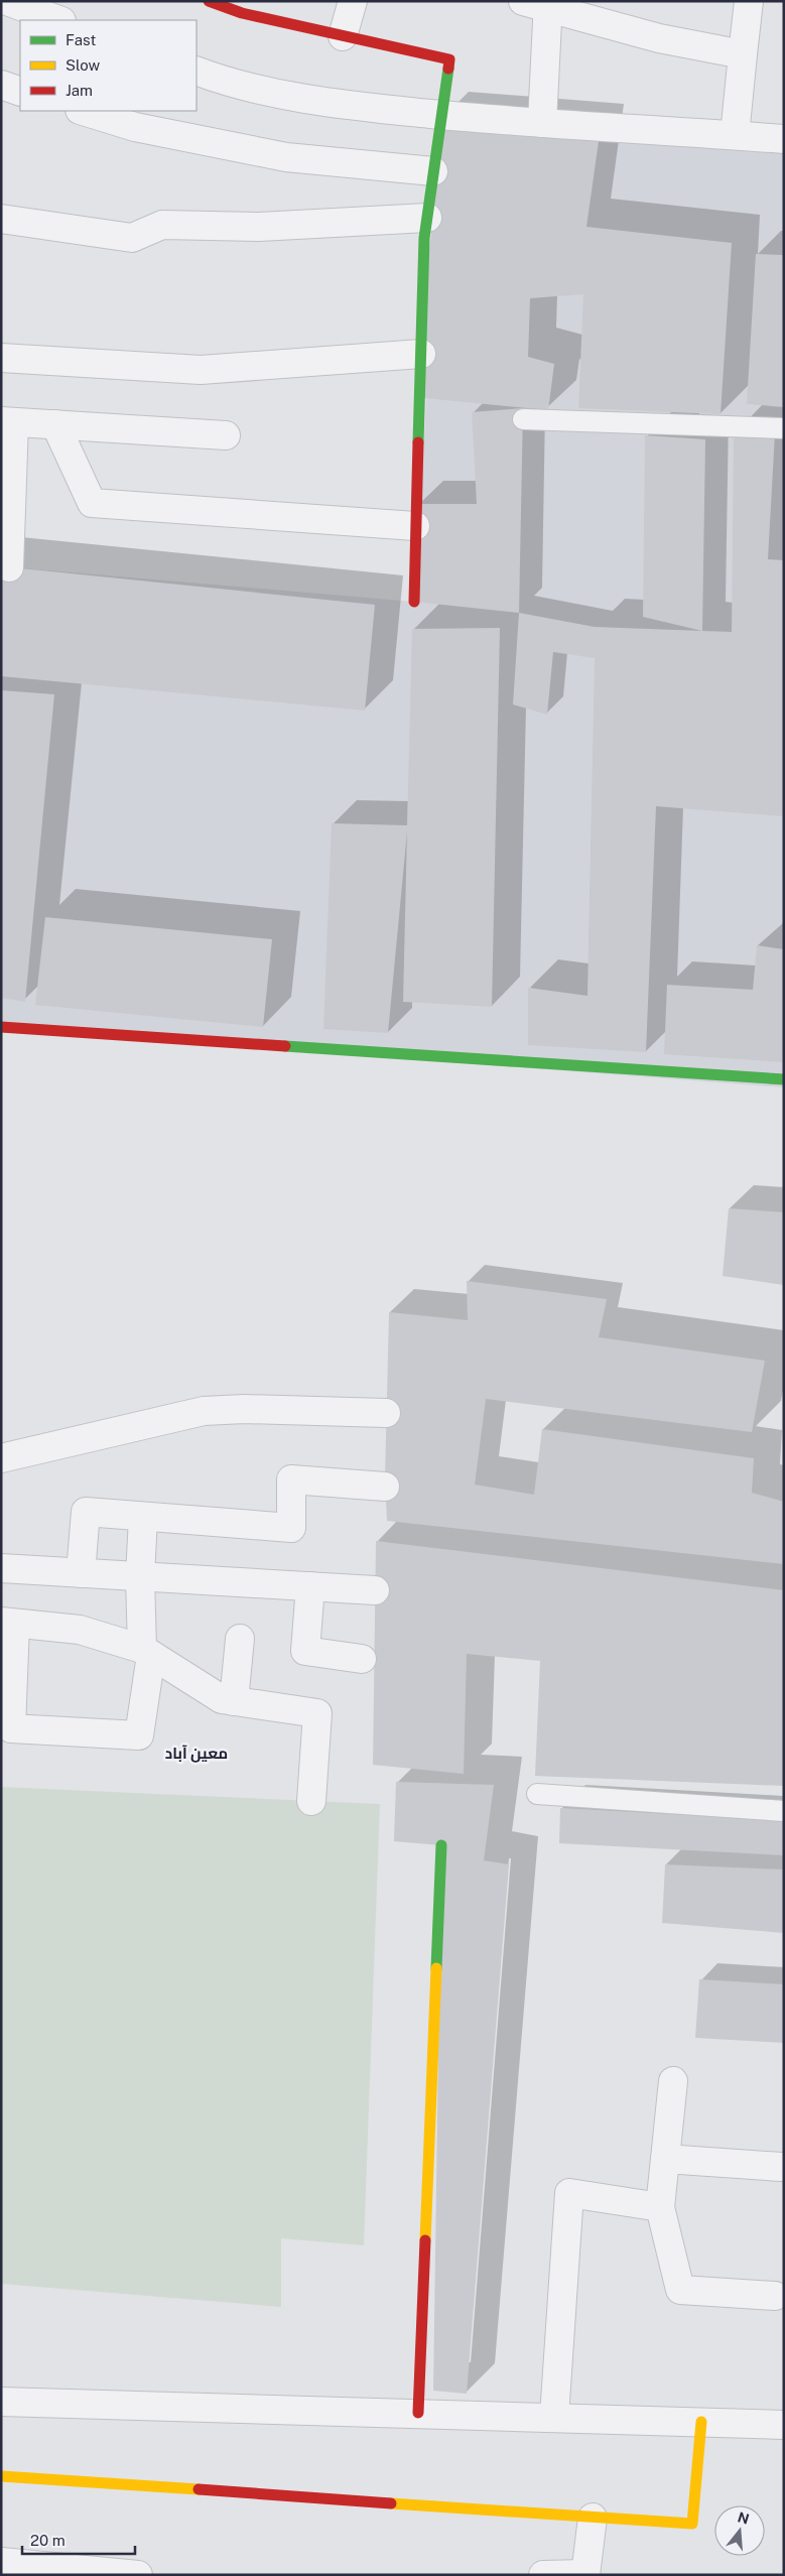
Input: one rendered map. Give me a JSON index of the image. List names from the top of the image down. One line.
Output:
{"districts":["معین آباد"],"legend":["Fast","Slow","Jam"],"scale_bar":"20 m","north":"top"}
